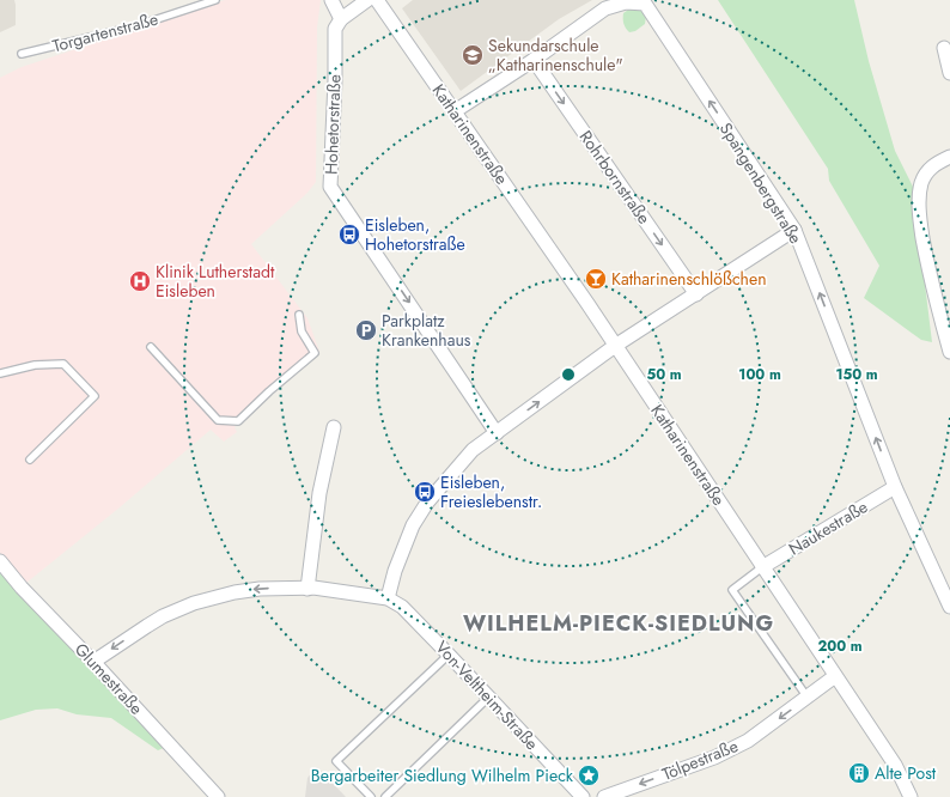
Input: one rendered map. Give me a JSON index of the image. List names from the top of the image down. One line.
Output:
{"streets":{"street":["Hohetorstraße","Katharinenstraße","Rohrbornstraße","Spangenbergstraße","Naukestraße","Glumestraße","Von-Veltheim-Straße","Tölpestraße"],"lane":["Torgartenstraße"]},"crossings":[["Katharinenstraße","Spangenbergstraße"],["Katharinenstraße","Naukestraße"],["Katharinenstraße","Tölpestraße"],["Rohrbornstraße","Spangenbergstraße"],["Spangenbergstraße","Naukestraße"]],"one_way":["Hohetorstraße","Rohrbornstraße","Spangenbergstraße","Tölpestraße"],"districts":["WILHELM-PIECK-SIEDLUNG"],"places":{"school or university":["Sekundarschule „Katharinenschule\""],"bus stop":["Eisleben, Hohetorstraße","Eisleben, Freieslebenstr."],"bar":["Katharinenschlößchen"],"hospital":["Klinik Lutherstadt Eisleben"],"parking":["Parkplatz Krankenhaus"],"building":["Alte Post"],"place":["Bergarbeiter Siedlung Wilhelm Pieck"]},"rings":["50 m","100 m","150 m","200 m"]}
